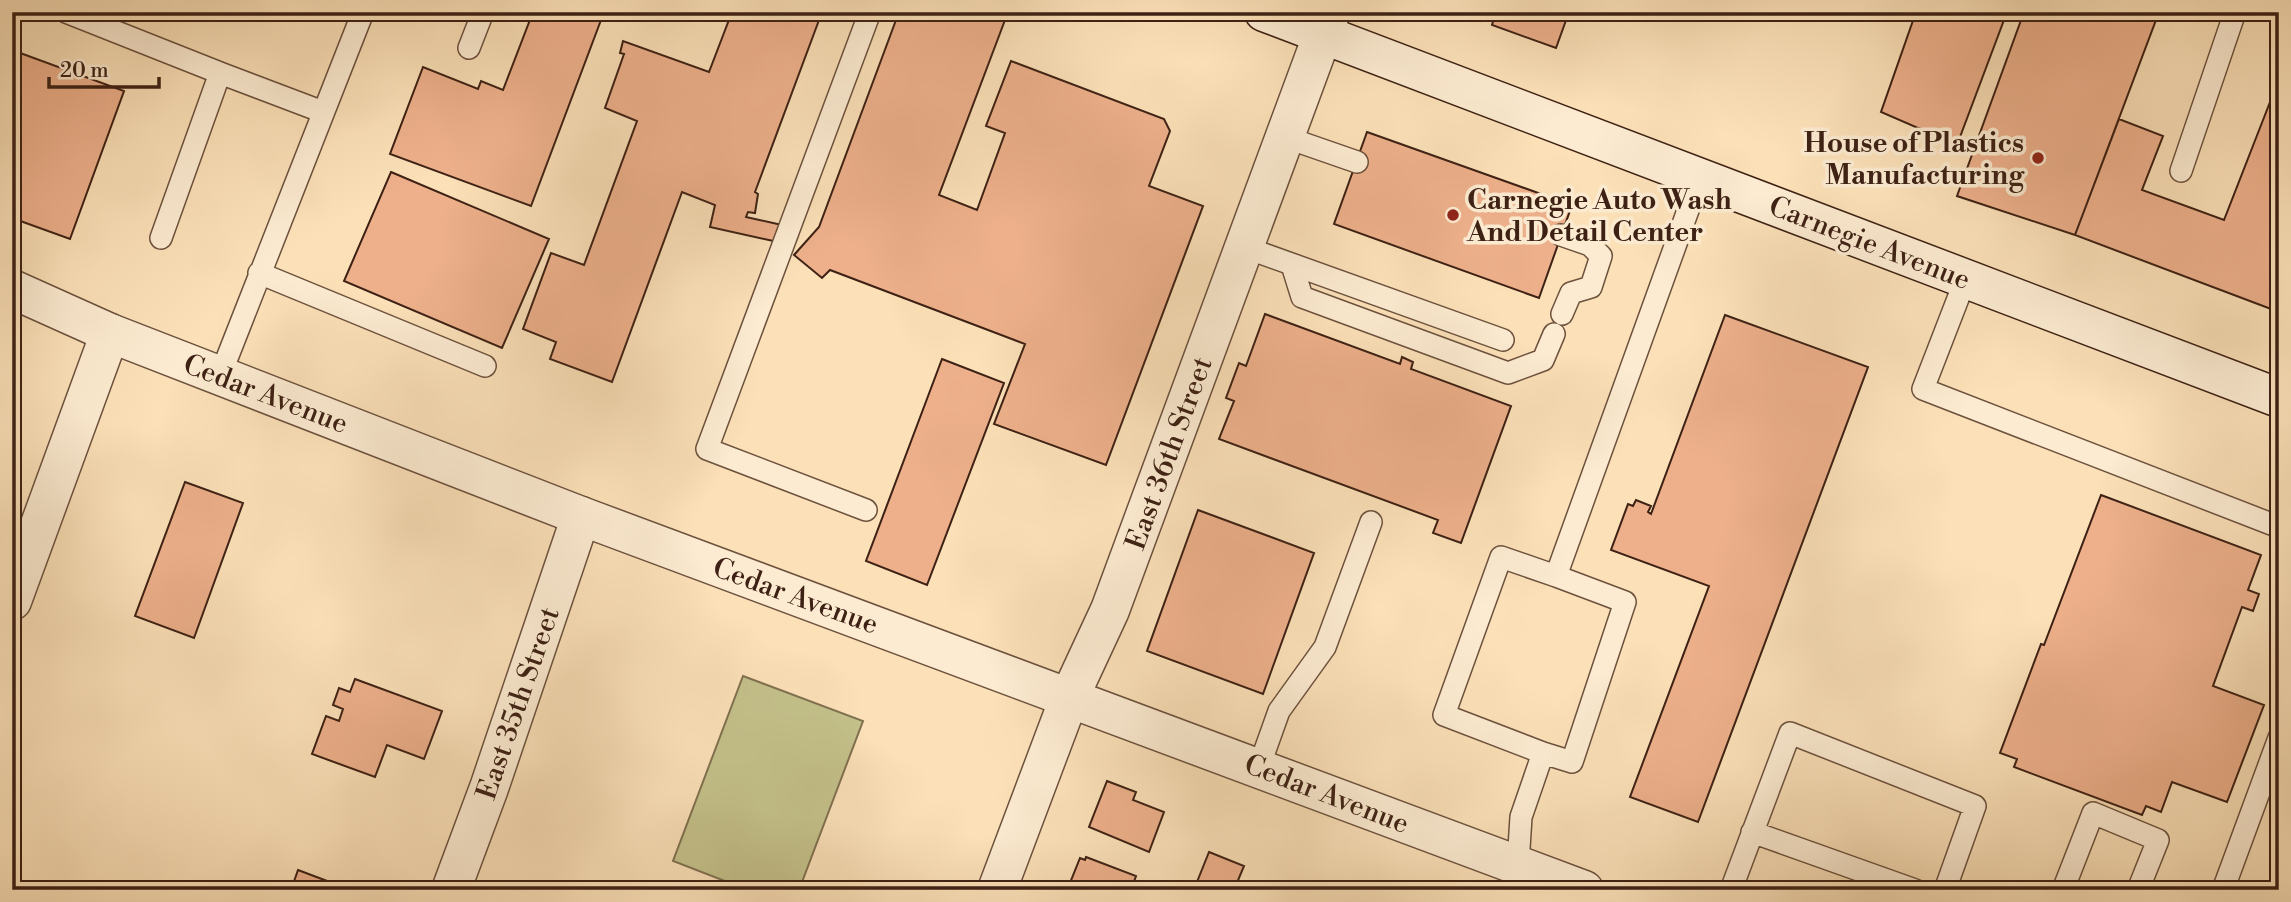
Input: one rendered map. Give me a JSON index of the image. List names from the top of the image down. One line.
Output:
{"streets":{"street":["Carnegie Avenue","Cedar Avenue","East 36th Street","East 35th Street"]},"crossings":[["Carnegie Avenue","East 36th Street"],["Cedar Avenue","East 36th Street"],["Cedar Avenue","East 35th Street"]],"places":["House of Plastics Manufacturing","Carnegie Auto Wash And Detail Center"],"scale_bar":"20 m"}
